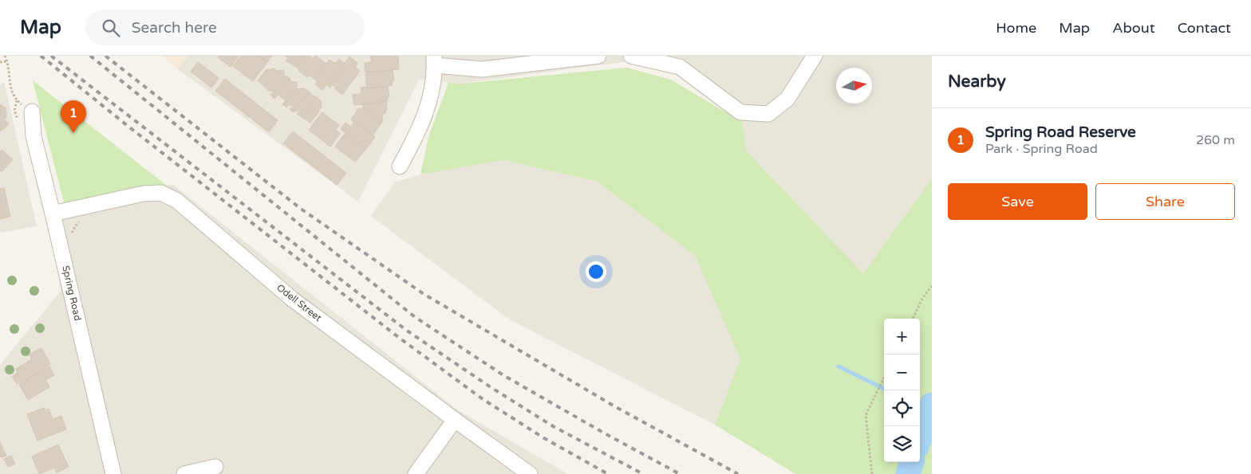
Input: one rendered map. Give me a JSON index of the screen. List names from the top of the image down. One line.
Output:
{"streets":{"street":["Spring Road","Odell Street"]},"crossings":[["Spring Road","Odell Street"]],"north":"right","page":{"header":"Map","search":"Search here","nav":["Home","Map","About","Contact"],"heading":"Nearby","pins":"1","list":[{"mark":"1","name":"Spring Road Reserve","note":"Park · Spring Road","value":"260 m"}],"buttons":["Save","Share"],"map_buttons":["+","−"]}}
